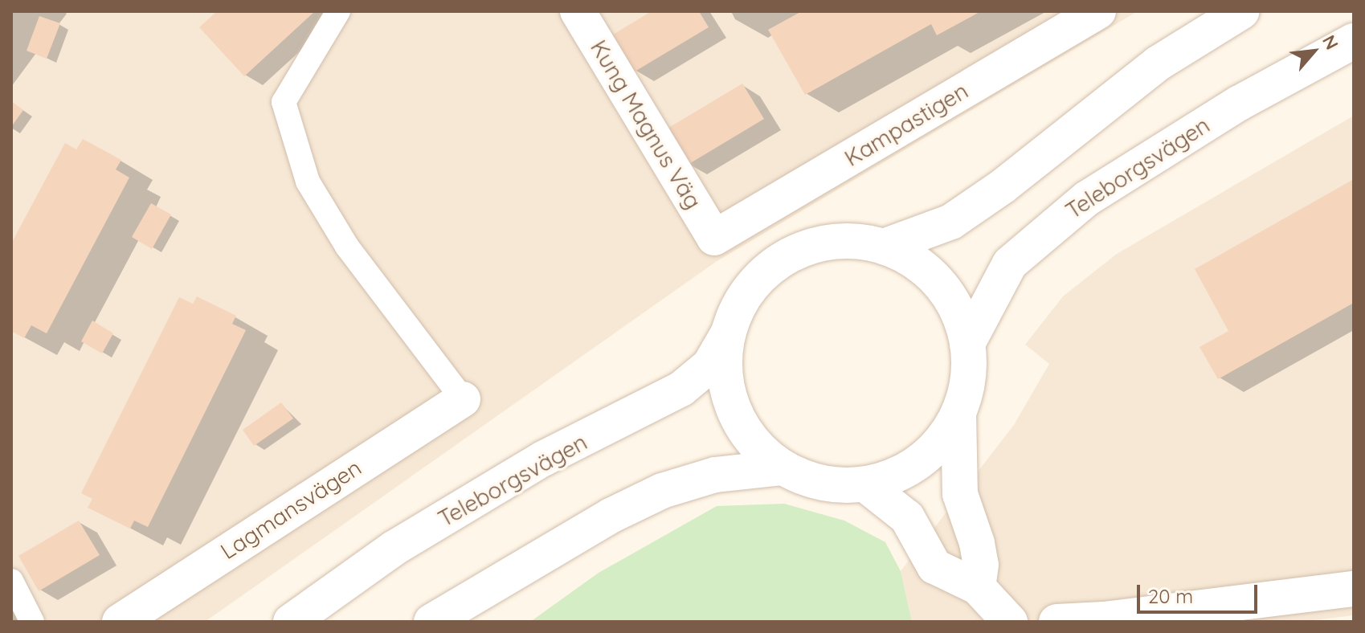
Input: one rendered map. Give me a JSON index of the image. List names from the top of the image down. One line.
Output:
{"streets":{"main road":["Kung Magnus Väg","Kampastigen","Teleborgsvägen","Lagmansvägen"]},"crossings":[["Kung Magnus Väg","Kampastigen"]],"scale_bar":"20 m","north":"top right"}
